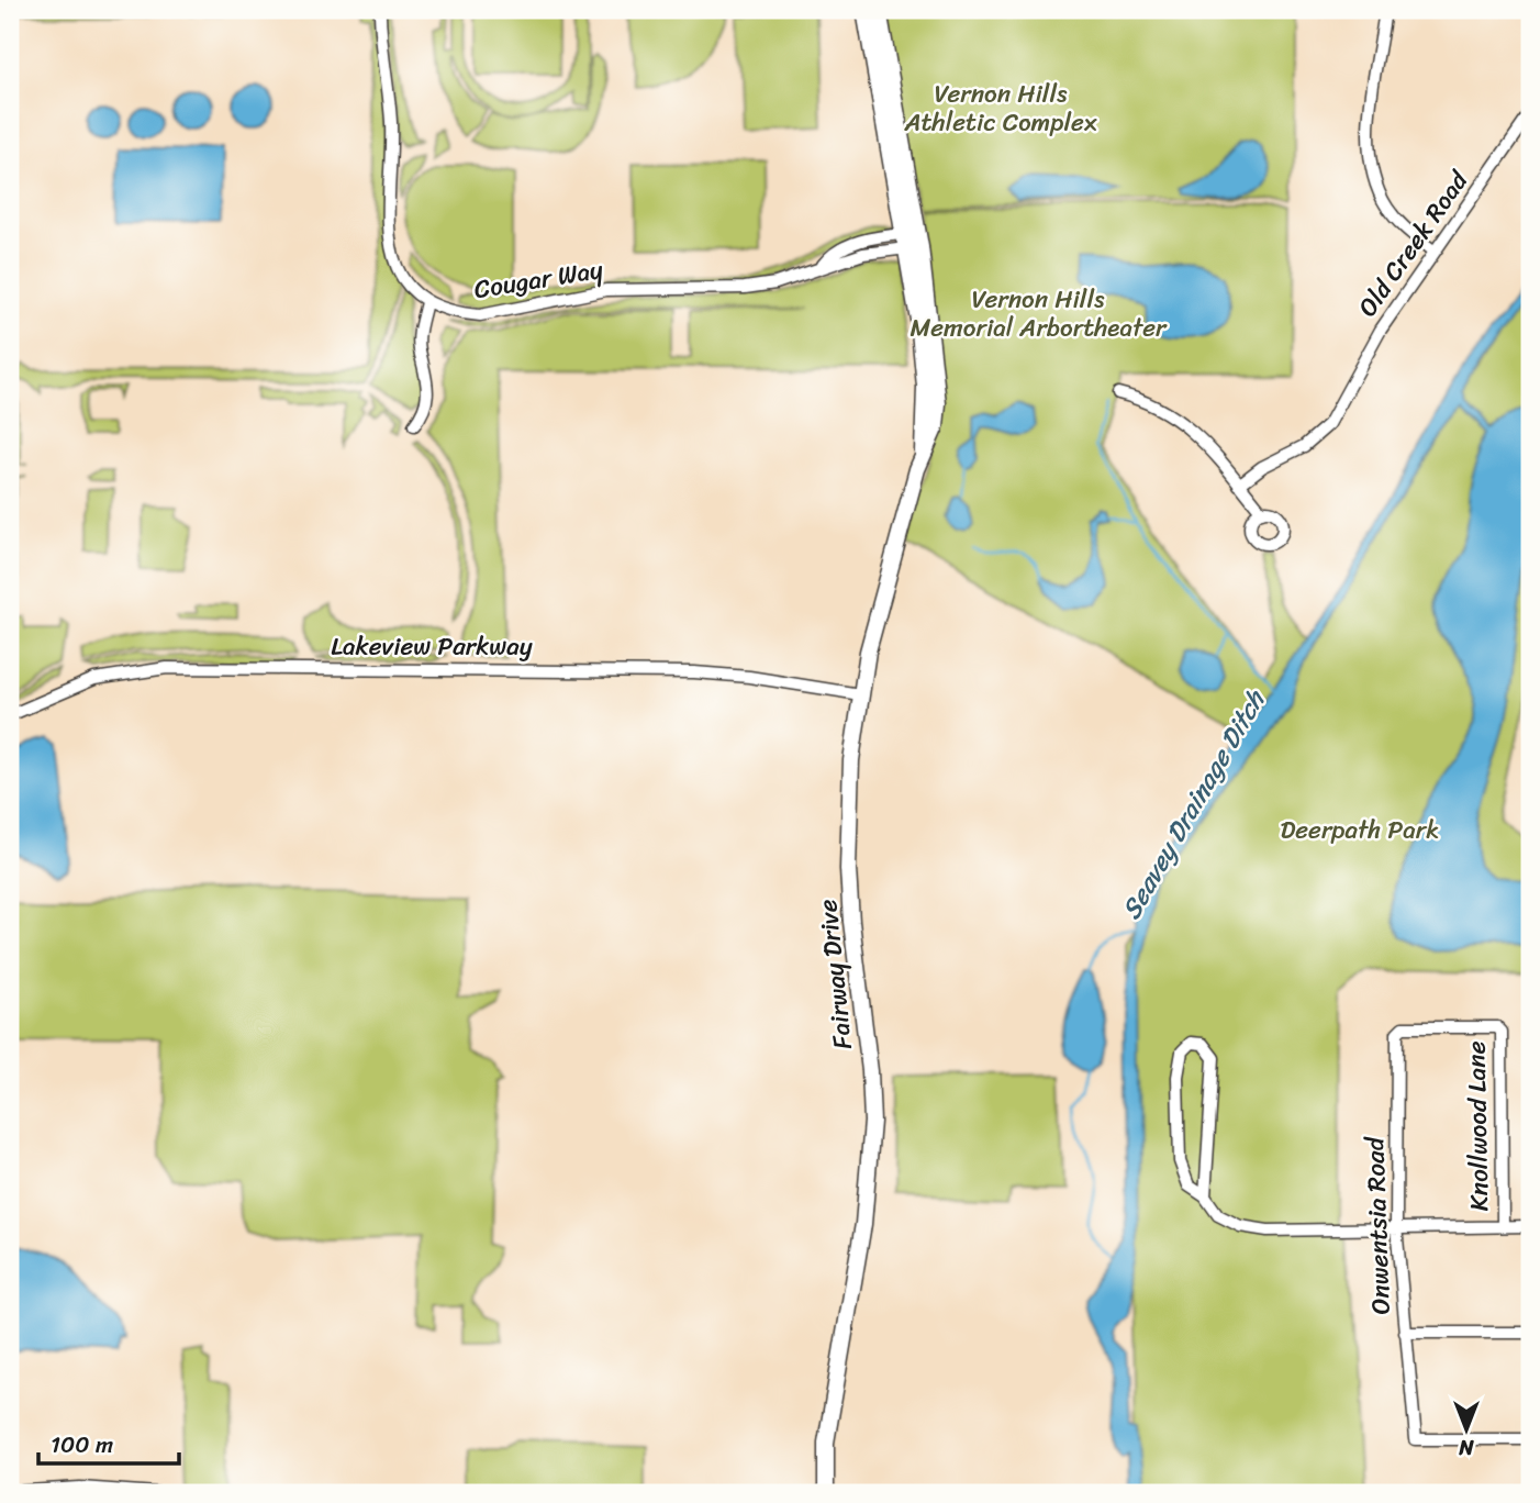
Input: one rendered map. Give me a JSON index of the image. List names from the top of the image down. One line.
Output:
{"streets":{"main road":["Fairway Drive"],"street":["Old Creek Road","Cougar Way","Lakeview Parkway","Knollwood Lane","Onwentsia Road"]},"crossings":[["Cougar Way","Fairway Drive"],["Lakeview Parkway","Fairway Drive"],["Knollwood Lane","Onwentsia Road"]],"water":["Seavey Drainage Ditch"],"parks":["Vernon Hills Athletic Complex","Vernon Hills Memorial Arbortheater","Deerpath Park"],"scale_bar":"100 m","north":"bottom"}
